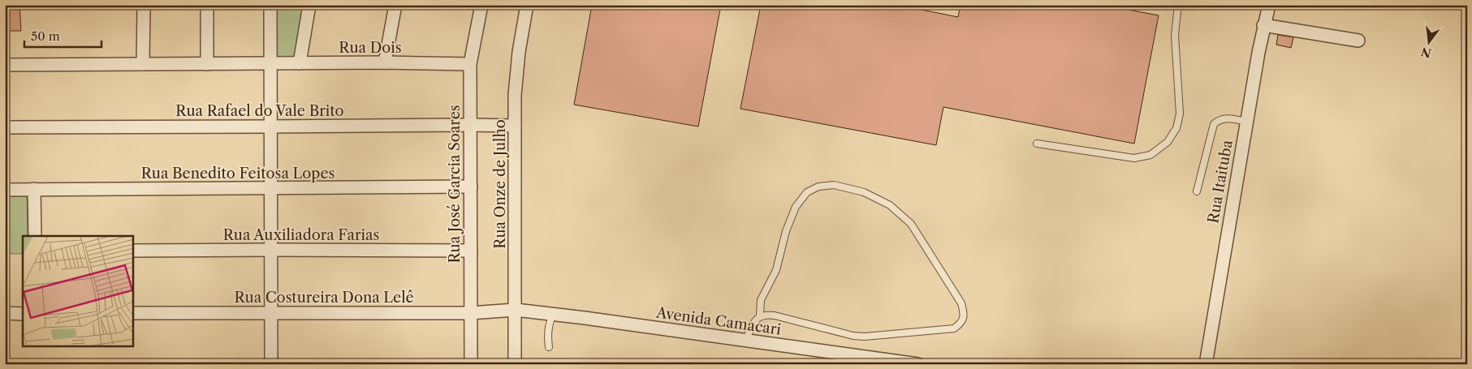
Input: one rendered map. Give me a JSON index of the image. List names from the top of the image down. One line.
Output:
{"streets":{"street":["Rua Dois","Rua Rafael do Vale Brito","Rua Benedito Feitosa Lopes","Rua Itaituba","Rua José Garcia Soares","Rua Onze de Julho","Rua Auxiliadora Farias","Rua Costureira Dona Lelê","Avenida Camacari"]},"crossings":[["Rua Dois","Rua José Garcia Soares"],["Rua Rafael do Vale Brito","Rua José Garcia Soares"],["Rua Rafael do Vale Brito","Rua Onze de Julho"],["Rua Benedito Feitosa Lopes","Rua José Garcia Soares"],["Rua José Garcia Soares","Rua Auxiliadora Farias"],["Rua José Garcia Soares","Rua Costureira Dona Lelê"],["Rua Onze de Julho","Rua Costureira Dona Lelê"],["Rua Onze de Julho","Avenida Camacari"],["Rua Costureira Dona Lelê","Avenida Camacari"]],"scale_bar":"50 m","north":"bottom"}
